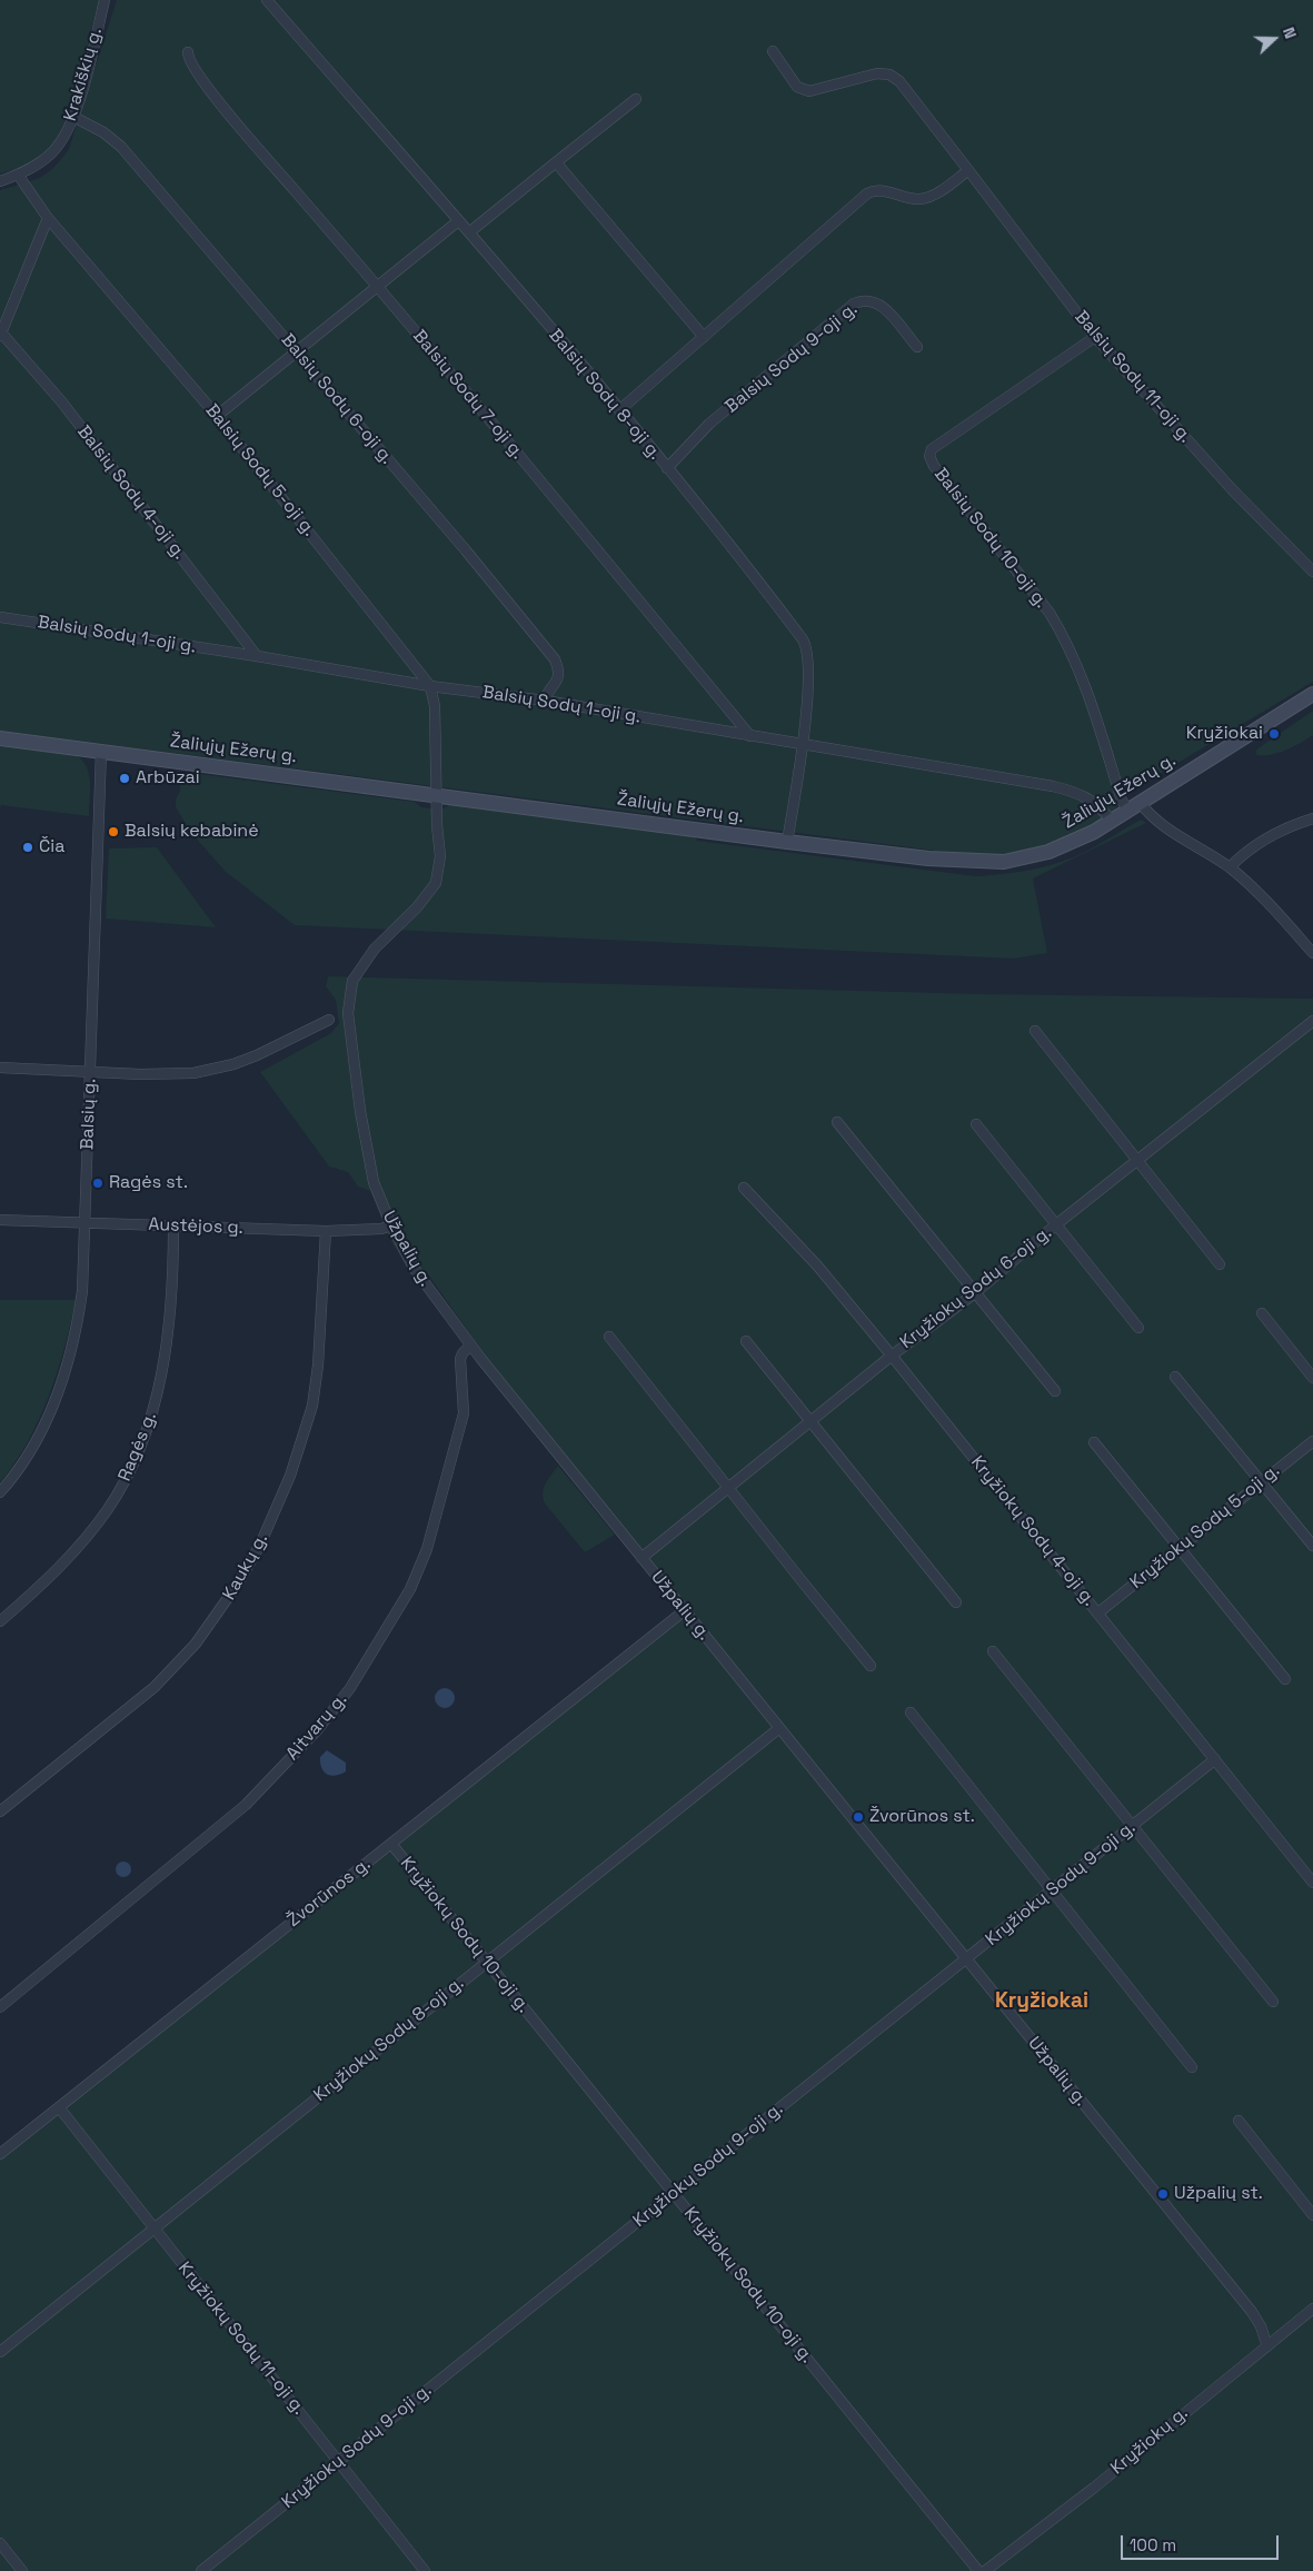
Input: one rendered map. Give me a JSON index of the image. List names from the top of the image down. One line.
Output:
{"streets":{"main road":["Žaliųjų Ežerų g."],"street":["Krakiškių g.","Balsių Sodų 9-oji g.","Balsių Sodų 11-oji g.","Balsių Sodų 7-oji g.","Balsių Sodų 8-oji g.","Balsių Sodų 6-oji g.","Balsių Sodų 5-oji g.","Balsių Sodų 4-oji g.","Balsių Sodų 10-oji g.","Balsių Sodų 1-oji g.","Balsių g.","Austėjos g.","Užpalių g.","Kryžiokų Sodų 6-oji g.","Ragės g.","Kryžiokų Sodų 5-oji g.","Kryžiokų Sodų 4-oji g.","Kaukų g.","Aitvarų g.","Kryžiokų Sodų 9-oji g.","Žvorūnos g.","Kryžiokų Sodų 10-oji g.","Kryžiokų Sodų 8-oji g.","Kryžiokų Sodų 11-oji g.","Kryžiokų g."]},"crossings":[["Krakiškių g.","Balsių Sodų 6-oji g."],["Krakiškių g.","Balsių Sodų 5-oji g."],["Balsių Sodų 9-oji g.","Balsių Sodų 8-oji g."],["Balsių Sodų 11-oji g.","Balsių Sodų 10-oji g."],["Balsių Sodų 7-oji g.","Balsių Sodų 1-oji g."],["Balsių Sodų 8-oji g.","Balsių Sodų 1-oji g."],["Balsių Sodų 8-oji g.","Žaliųjų Ežerų g."],["Balsių Sodų 6-oji g.","Balsių Sodų 1-oji g."],["Balsių Sodų 5-oji g.","Balsių Sodų 1-oji g."],["Balsių Sodų 5-oji g.","Žaliųjų Ežerų g."],["Balsių Sodų 5-oji g.","Užpalių g."],["Balsių Sodų 4-oji g.","Balsių Sodų 1-oji g."],["Balsių Sodų 10-oji g.","Žaliųjų Ežerų g."],["Balsių Sodų 1-oji g.","Žaliųjų Ežerų g."],["Žaliųjų Ežerų g.","Balsių g."],["Žaliųjų Ežerų g.","Užpalių g."],["Balsių g.","Austėjos g."],["Austėjos g.","Užpalių g."],["Austėjos g.","Ragės g."],["Austėjos g.","Kaukų g."],["Užpalių g.","Kryžiokų Sodų 6-oji g."],["Užpalių g.","Aitvarų g."],["Užpalių g.","Kryžiokų Sodų 9-oji g."],["Užpalių g.","Žvorūnos g."],["Užpalių g.","Kryžiokų Sodų 8-oji g."],["Užpalių g.","Kryžiokų g."],["Kryžiokų Sodų 6-oji g.","Kryžiokų Sodų 4-oji g."],["Kryžiokų Sodų 5-oji g.","Kryžiokų Sodų 4-oji g."],["Kryžiokų Sodų 4-oji g.","Kryžiokų Sodų 9-oji g."],["Kryžiokų Sodų 9-oji g.","Kryžiokų Sodų 10-oji g."],["Kryžiokų Sodų 9-oji g.","Kryžiokų Sodų 11-oji g."],["Žvorūnos g.","Kryžiokų Sodų 10-oji g."],["Žvorūnos g.","Kryžiokų Sodų 11-oji g."],["Kryžiokų Sodų 10-oji g.","Kryžiokų Sodų 8-oji g."],["Kryžiokų Sodų 8-oji g.","Kryžiokų Sodų 11-oji g."]],"districts":["Kryžiokai"],"places":["Kryžiokai","Arbūzai","Balsių kebabinė","Čia","Ragės st.","Žvorūnos st.","Užpalių st."],"scale_bar":"100 m","north":"right"}
